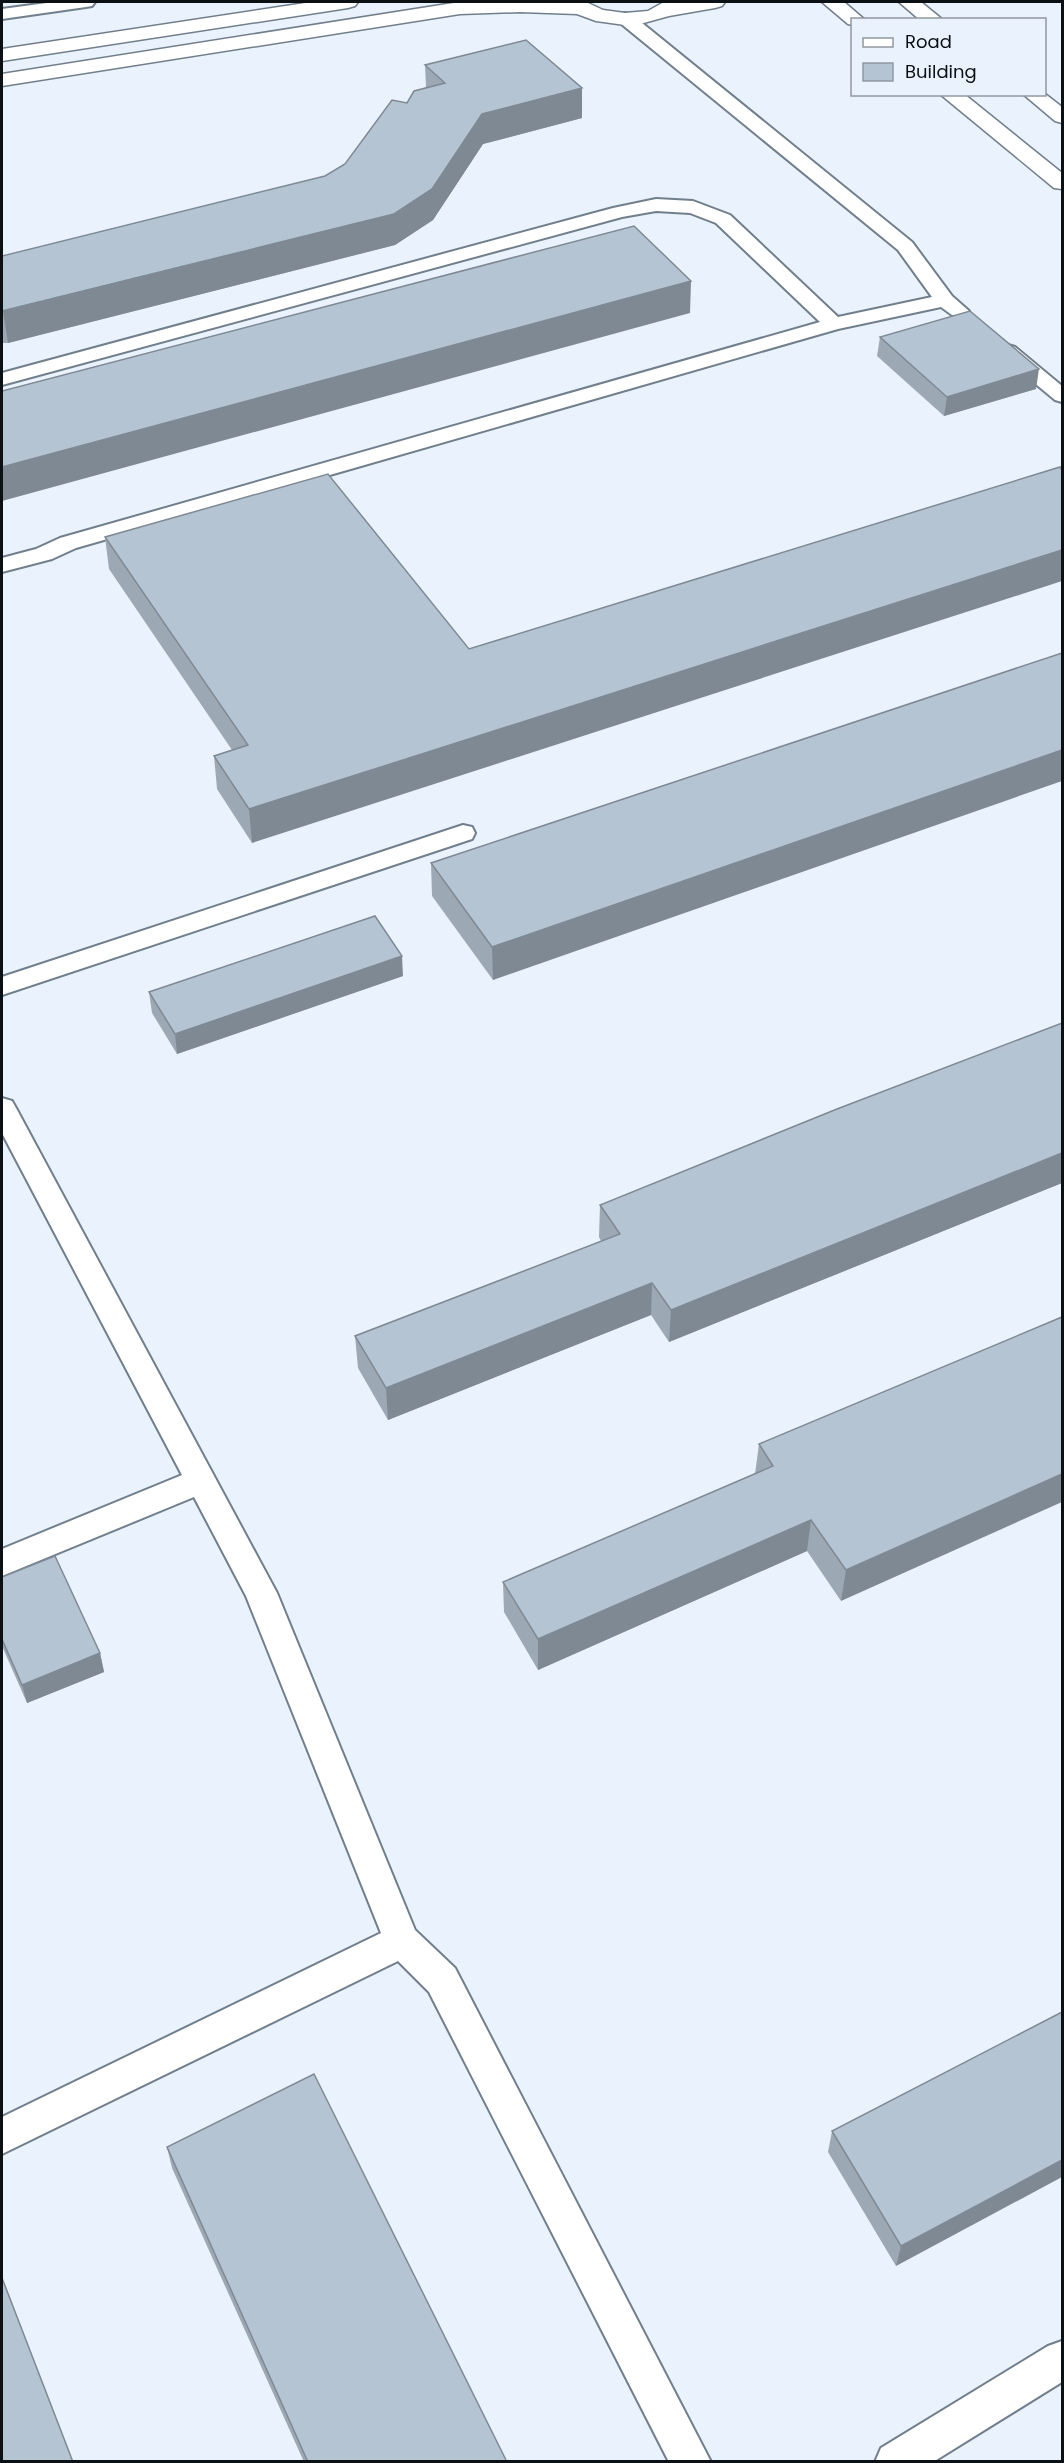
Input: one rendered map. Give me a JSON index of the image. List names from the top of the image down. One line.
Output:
{"legend":["Road","Building"]}
